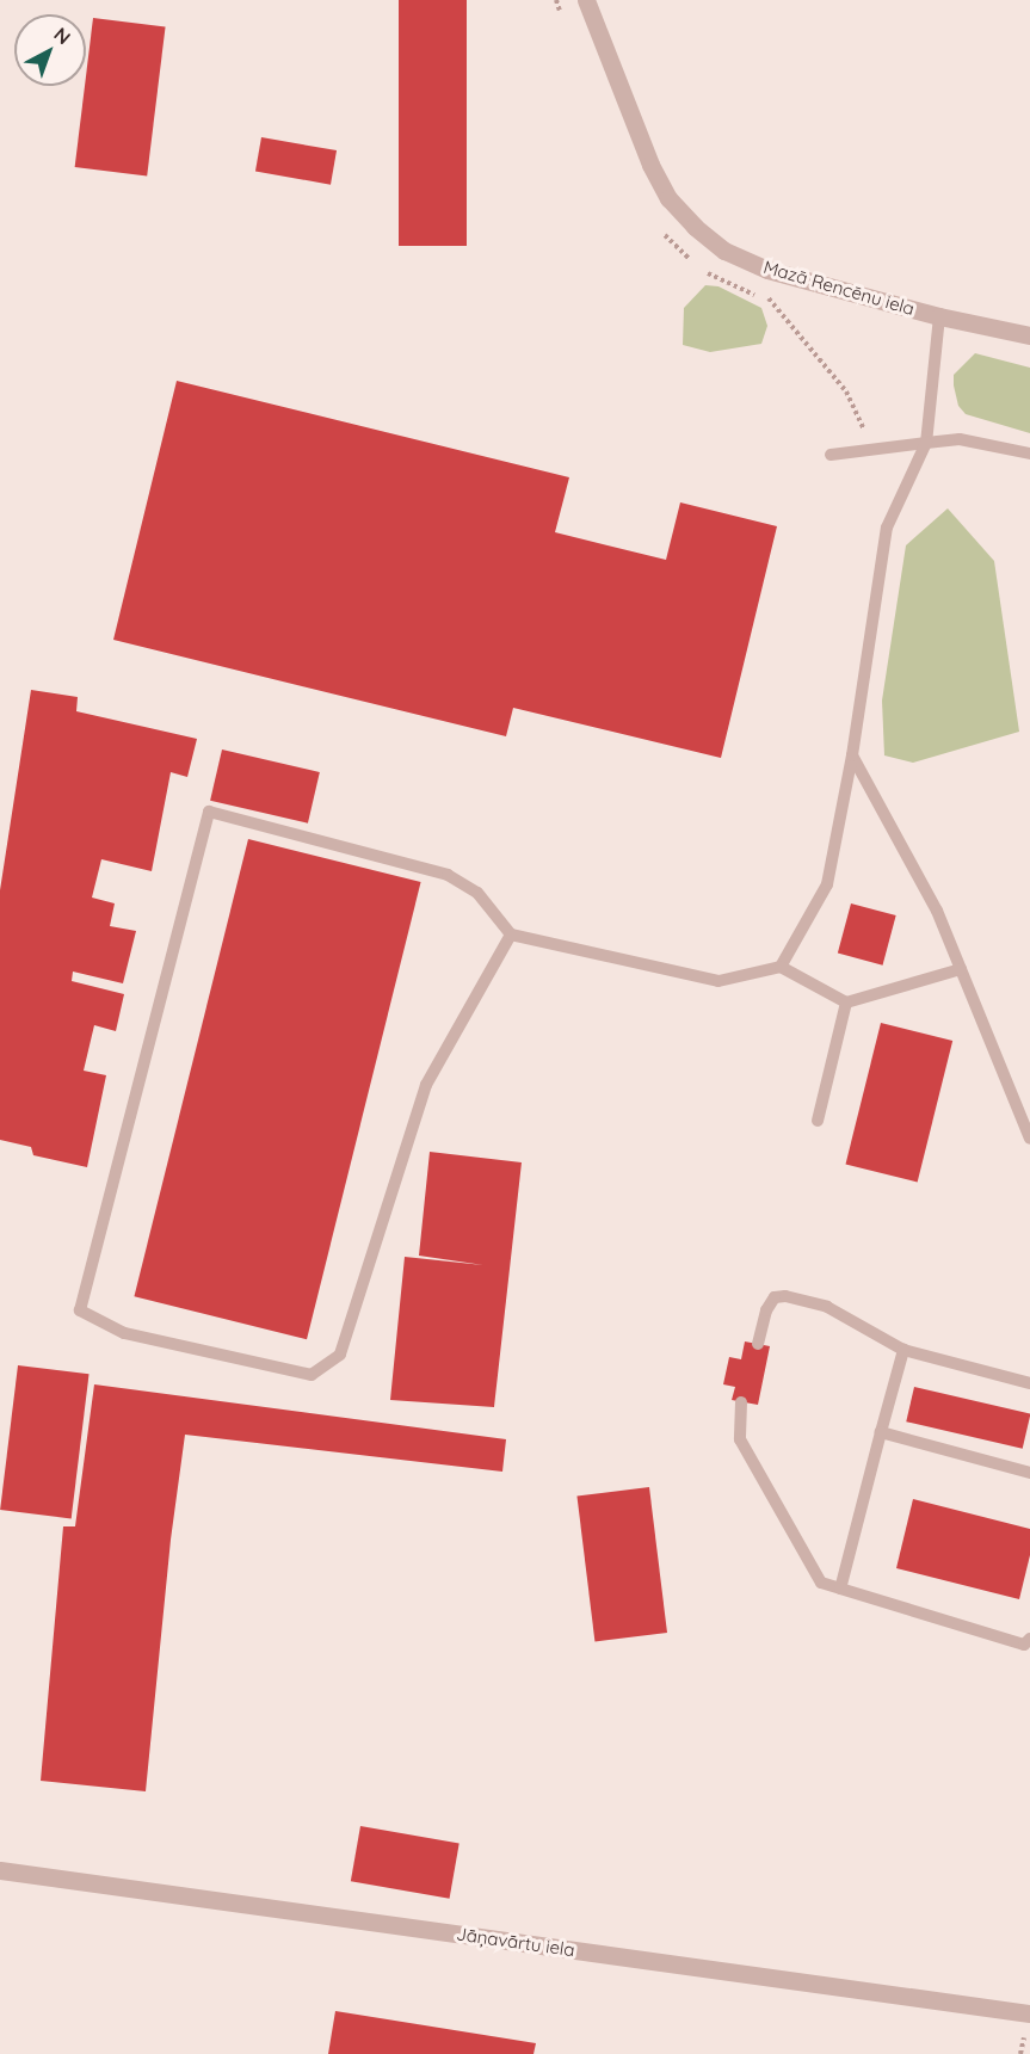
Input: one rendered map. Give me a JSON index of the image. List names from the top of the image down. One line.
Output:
{"streets":{"street":["Mazā Rencēnu iela","Jāņavārtu iela"]},"north":"top right"}
